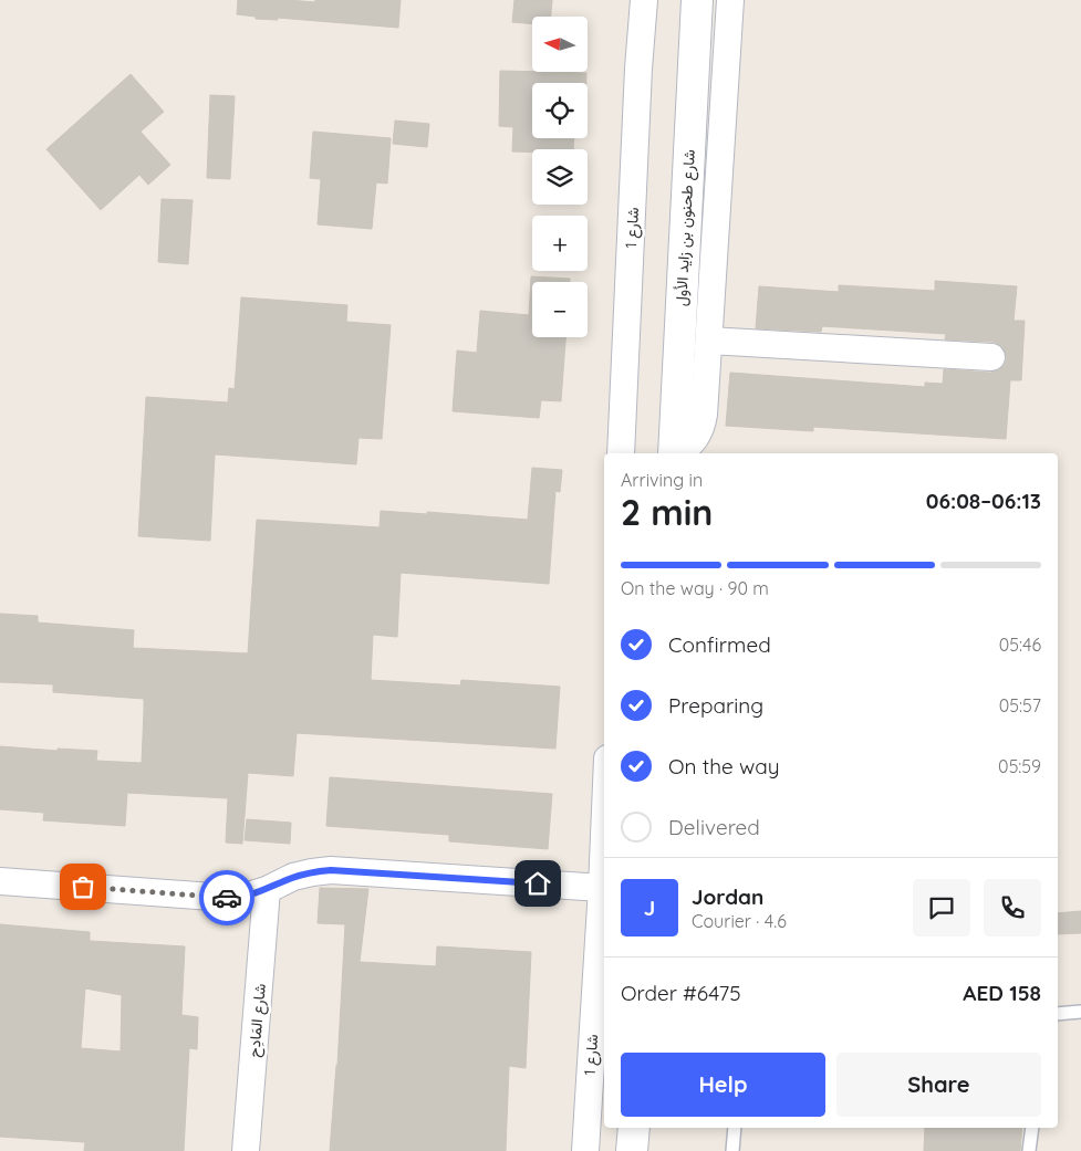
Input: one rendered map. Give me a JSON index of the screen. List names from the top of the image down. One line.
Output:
{"streets":{"street":["شارع 1","شارع طحنون بن زايد الأول","شارع المَادِح"]},"north":"left","page":{"map_buttons":["+","−"],"heading":["2 min","Arriving in","06:08–06:13"],"panel":["Jordan","Courier · 4.6","Order #6475","AED 158"],"bar":"On the way · 90 m","list":[["Confirmed","05:46"],["Preparing","05:57"],["On the way","05:59"],"Delivered"],"round":"J","buttons":["Help","Share"]}}
